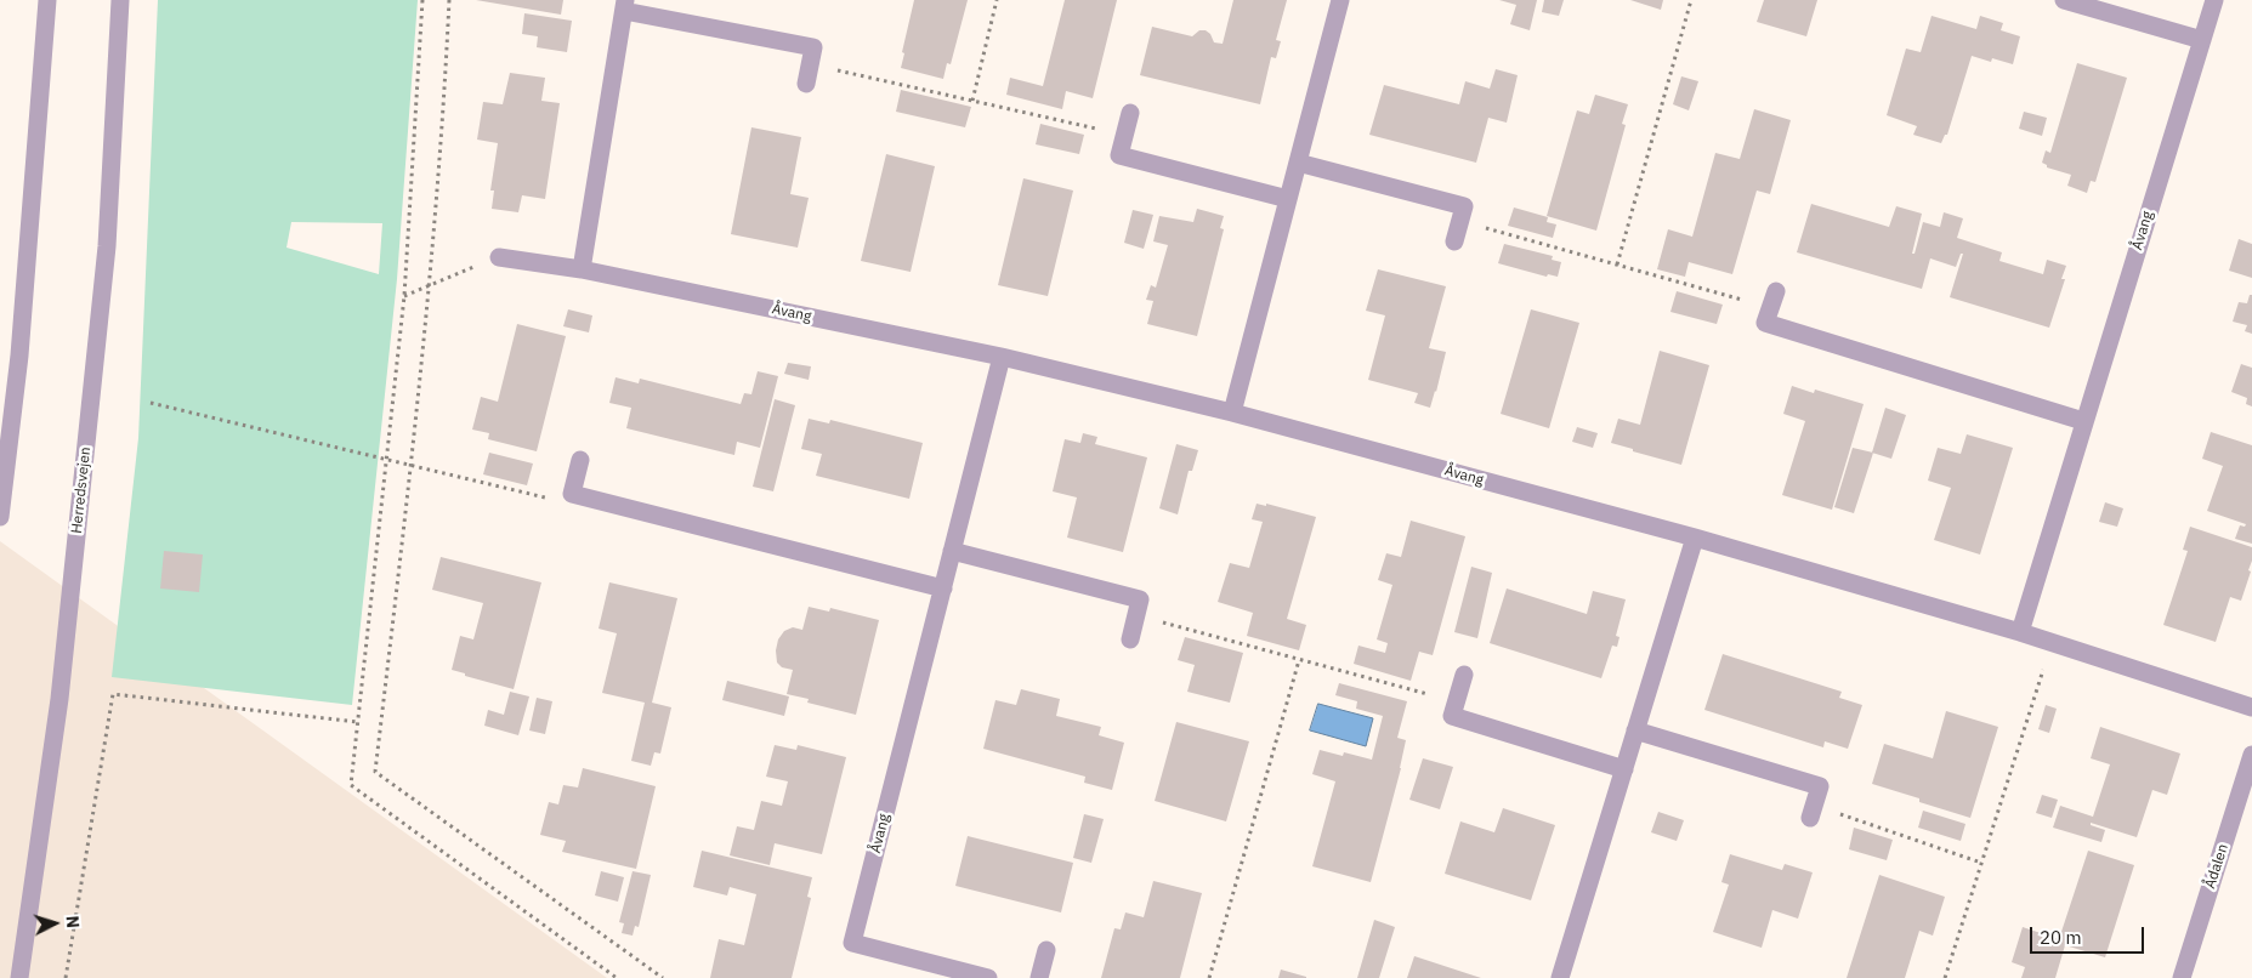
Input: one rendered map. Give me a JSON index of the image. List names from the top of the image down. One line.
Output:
{"streets":{"street":["Åvang","Herredsvejen","Ådalen"]},"scale_bar":"20 m","north":"right"}
